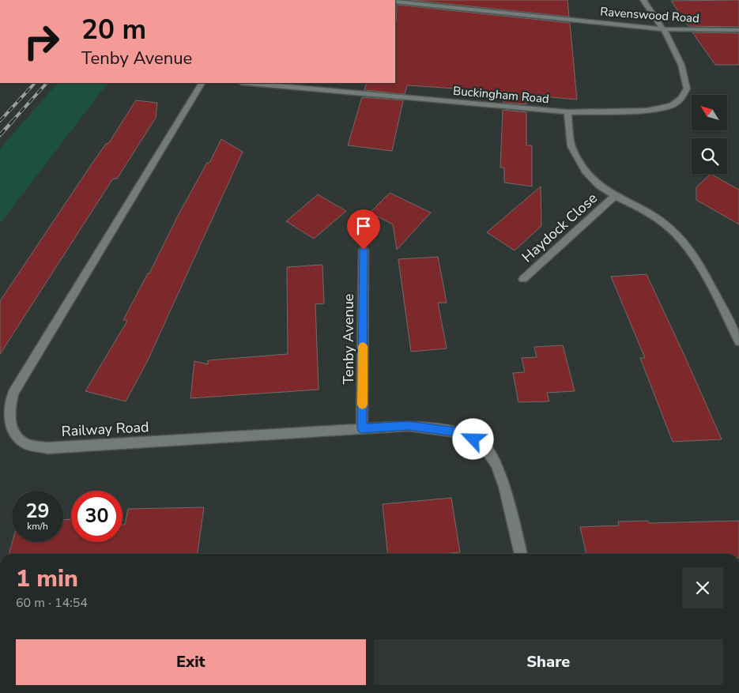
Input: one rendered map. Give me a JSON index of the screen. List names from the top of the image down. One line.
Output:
{"streets":{"street":["Ravenswood Road","Buckingham Road","Haydock Close","Tenby Avenue","Railway Road"]},"crossings":[["Ravenswood Road","Buckingham Road"],["Buckingham Road","Haydock Close"],["Tenby Avenue","Railway Road"]],"north":"top left","page":{"turn":["20 m","Tenby Avenue"],"speed":"29 km/h","limit":"30","heading":["1 min","60 m · 14:54"],"buttons":["Exit","Share"]}}
